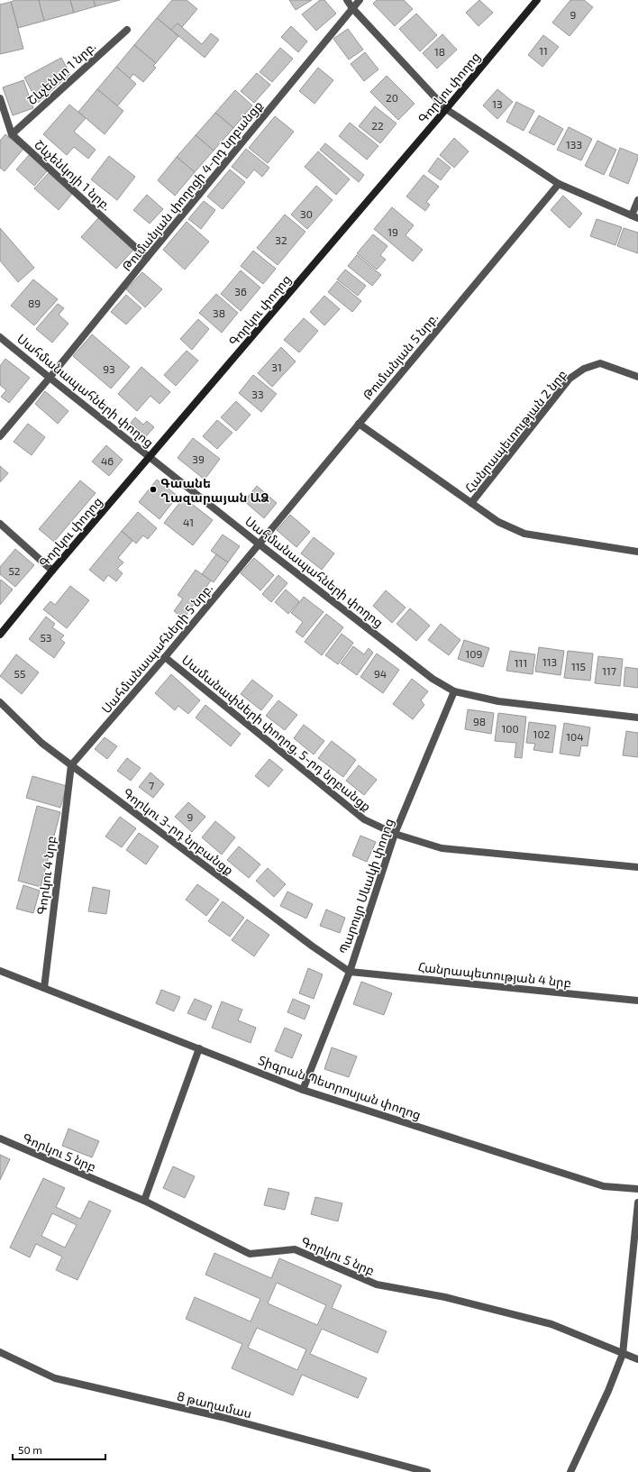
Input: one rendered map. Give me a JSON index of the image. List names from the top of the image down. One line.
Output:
{"streets":{"street":["Շևչենկո 1 նրբ.","Գորկու փողոց","Շևչենկոյի 1 նրբ.","Թումանյան փողոցի 4-րդ նրբանցք","Թումանյան 5 նրբ.","Սահմանապահների փողոց","Հանրապետության 2 նրբ","Սահմանապահների 5 նրբ.","Սամանափների փողոց, 5-րդ նրբանցք","Գորկու 3-րդ նրբանցք","Գորկու 4 նրբ","Պարույր Սևակի փողոց","Հանրապետության 4 նրբ","Տիգրան Պետրոսյան փողոց","Գորկու 5 նրբ","8 թաղամաս"]},"crossings":[["Շևչենկո 1 նրբ.","Շևչենկոյի 1 նրբ."],["Գորկու փողոց","Սահմանապահների փողոց"],["Շևչենկոյի 1 նրբ.","Թումանյան փողոցի 4-րդ նրբանցք"],["Թումանյան փողոցի 4-րդ նրբանցք","Սահմանապահների փողոց"],["Թումանյան 5 նրբ.","Սահմանապահների փողոց"],["Թումանյան 5 նրբ.","Հանրապետության 2 նրբ"],["Թումանյան 5 նրբ.","Սահմանապահների 5 նրբ."],["Սահմանապահների փողոց","Սահմանապահների 5 նրբ."],["Սահմանապահների փողոց","Պարույր Սևակի փողոց"],["Սահմանապահների 5 նրբ.","Սամանափների փողոց, 5-րդ նրբանցք"],["Սահմանապահների 5 նրբ.","Գորկու 3-րդ նրբանցք"],["Սահմանապահների 5 նրբ.","Գորկու 4 նրբ"],["Սամանափների փողոց, 5-րդ նրբանցք","Պարույր Սևակի փողոց"],["Գորկու 3-րդ նրբանցք","Գորկու 4 նրբ"],["Գորկու 3-րդ նրբանցք","Պարույր Սևակի փողոց"],["Գորկու 3-րդ նրբանցք","Հանրապետության 4 նրբ"],["Գորկու 4 նրբ","Տիգրան Պետրոսյան փողոց"],["Պարույր Սևակի փողոց","Հանրապետության 4 նրբ"],["Պարույր Սևակի փողոց","Տիգրան Պետրոսյան փողոց"]],"places":["Գաանե Ղազարայան ԱՁ"],"house_numbers":["9","11","18","20","13","22","133","30","19","32","36","89","38","31","93","33","39","46","41","52","53","109","113","111","115","117","55","94","98","100","102","104","7","9"],"scale_bar":"50 m"}
